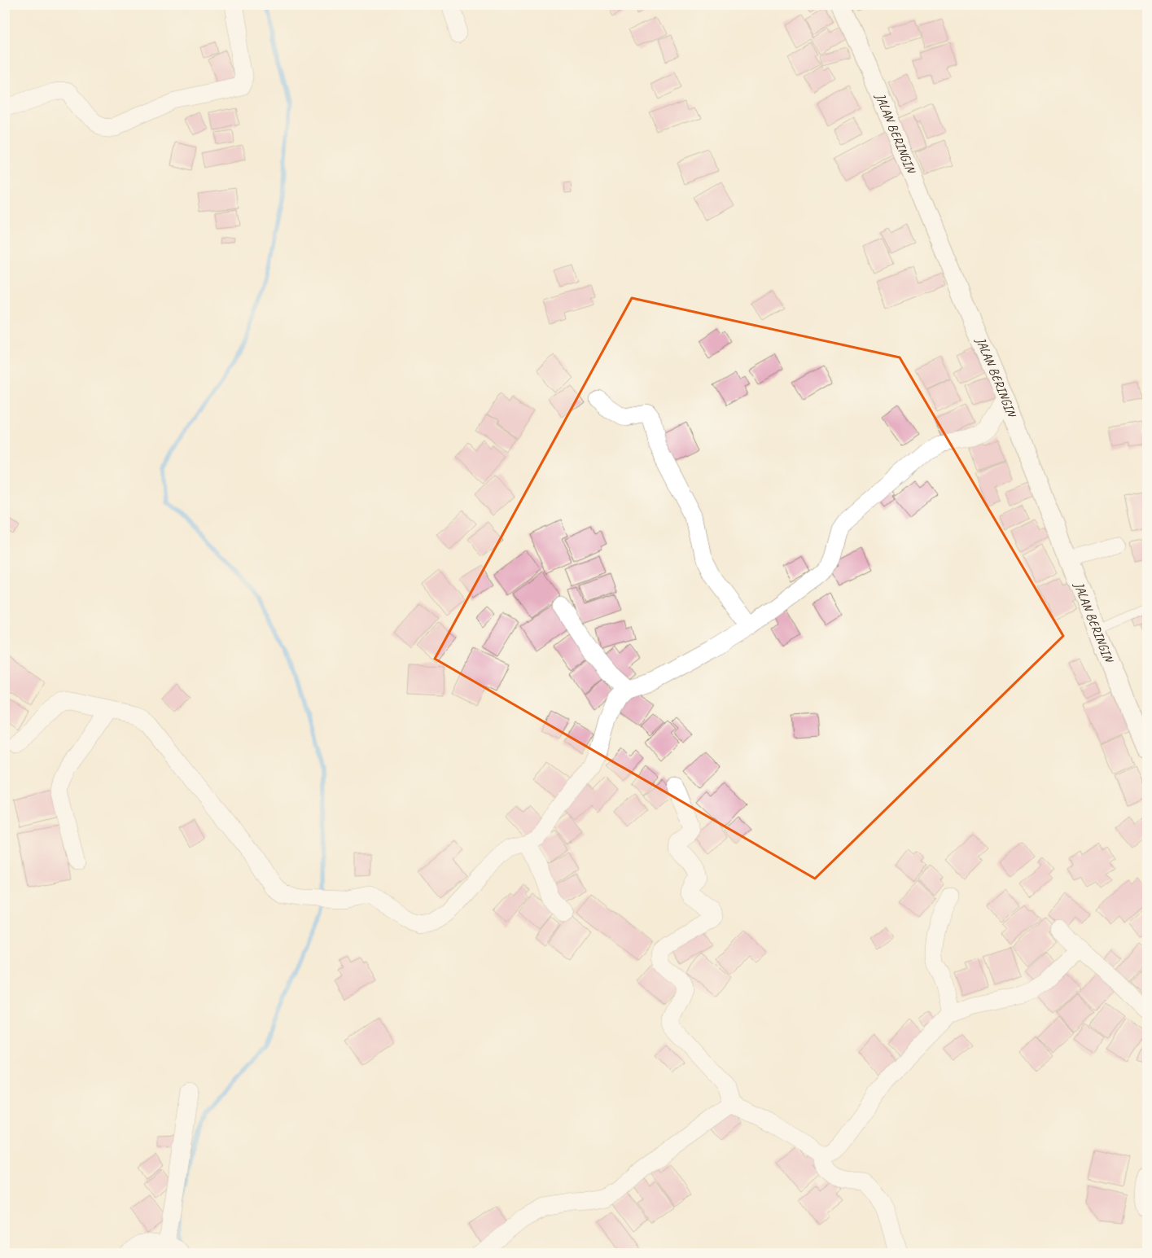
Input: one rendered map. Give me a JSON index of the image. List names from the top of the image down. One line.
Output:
{"streets":{"street":["JALAN BERINGIN"]}}
